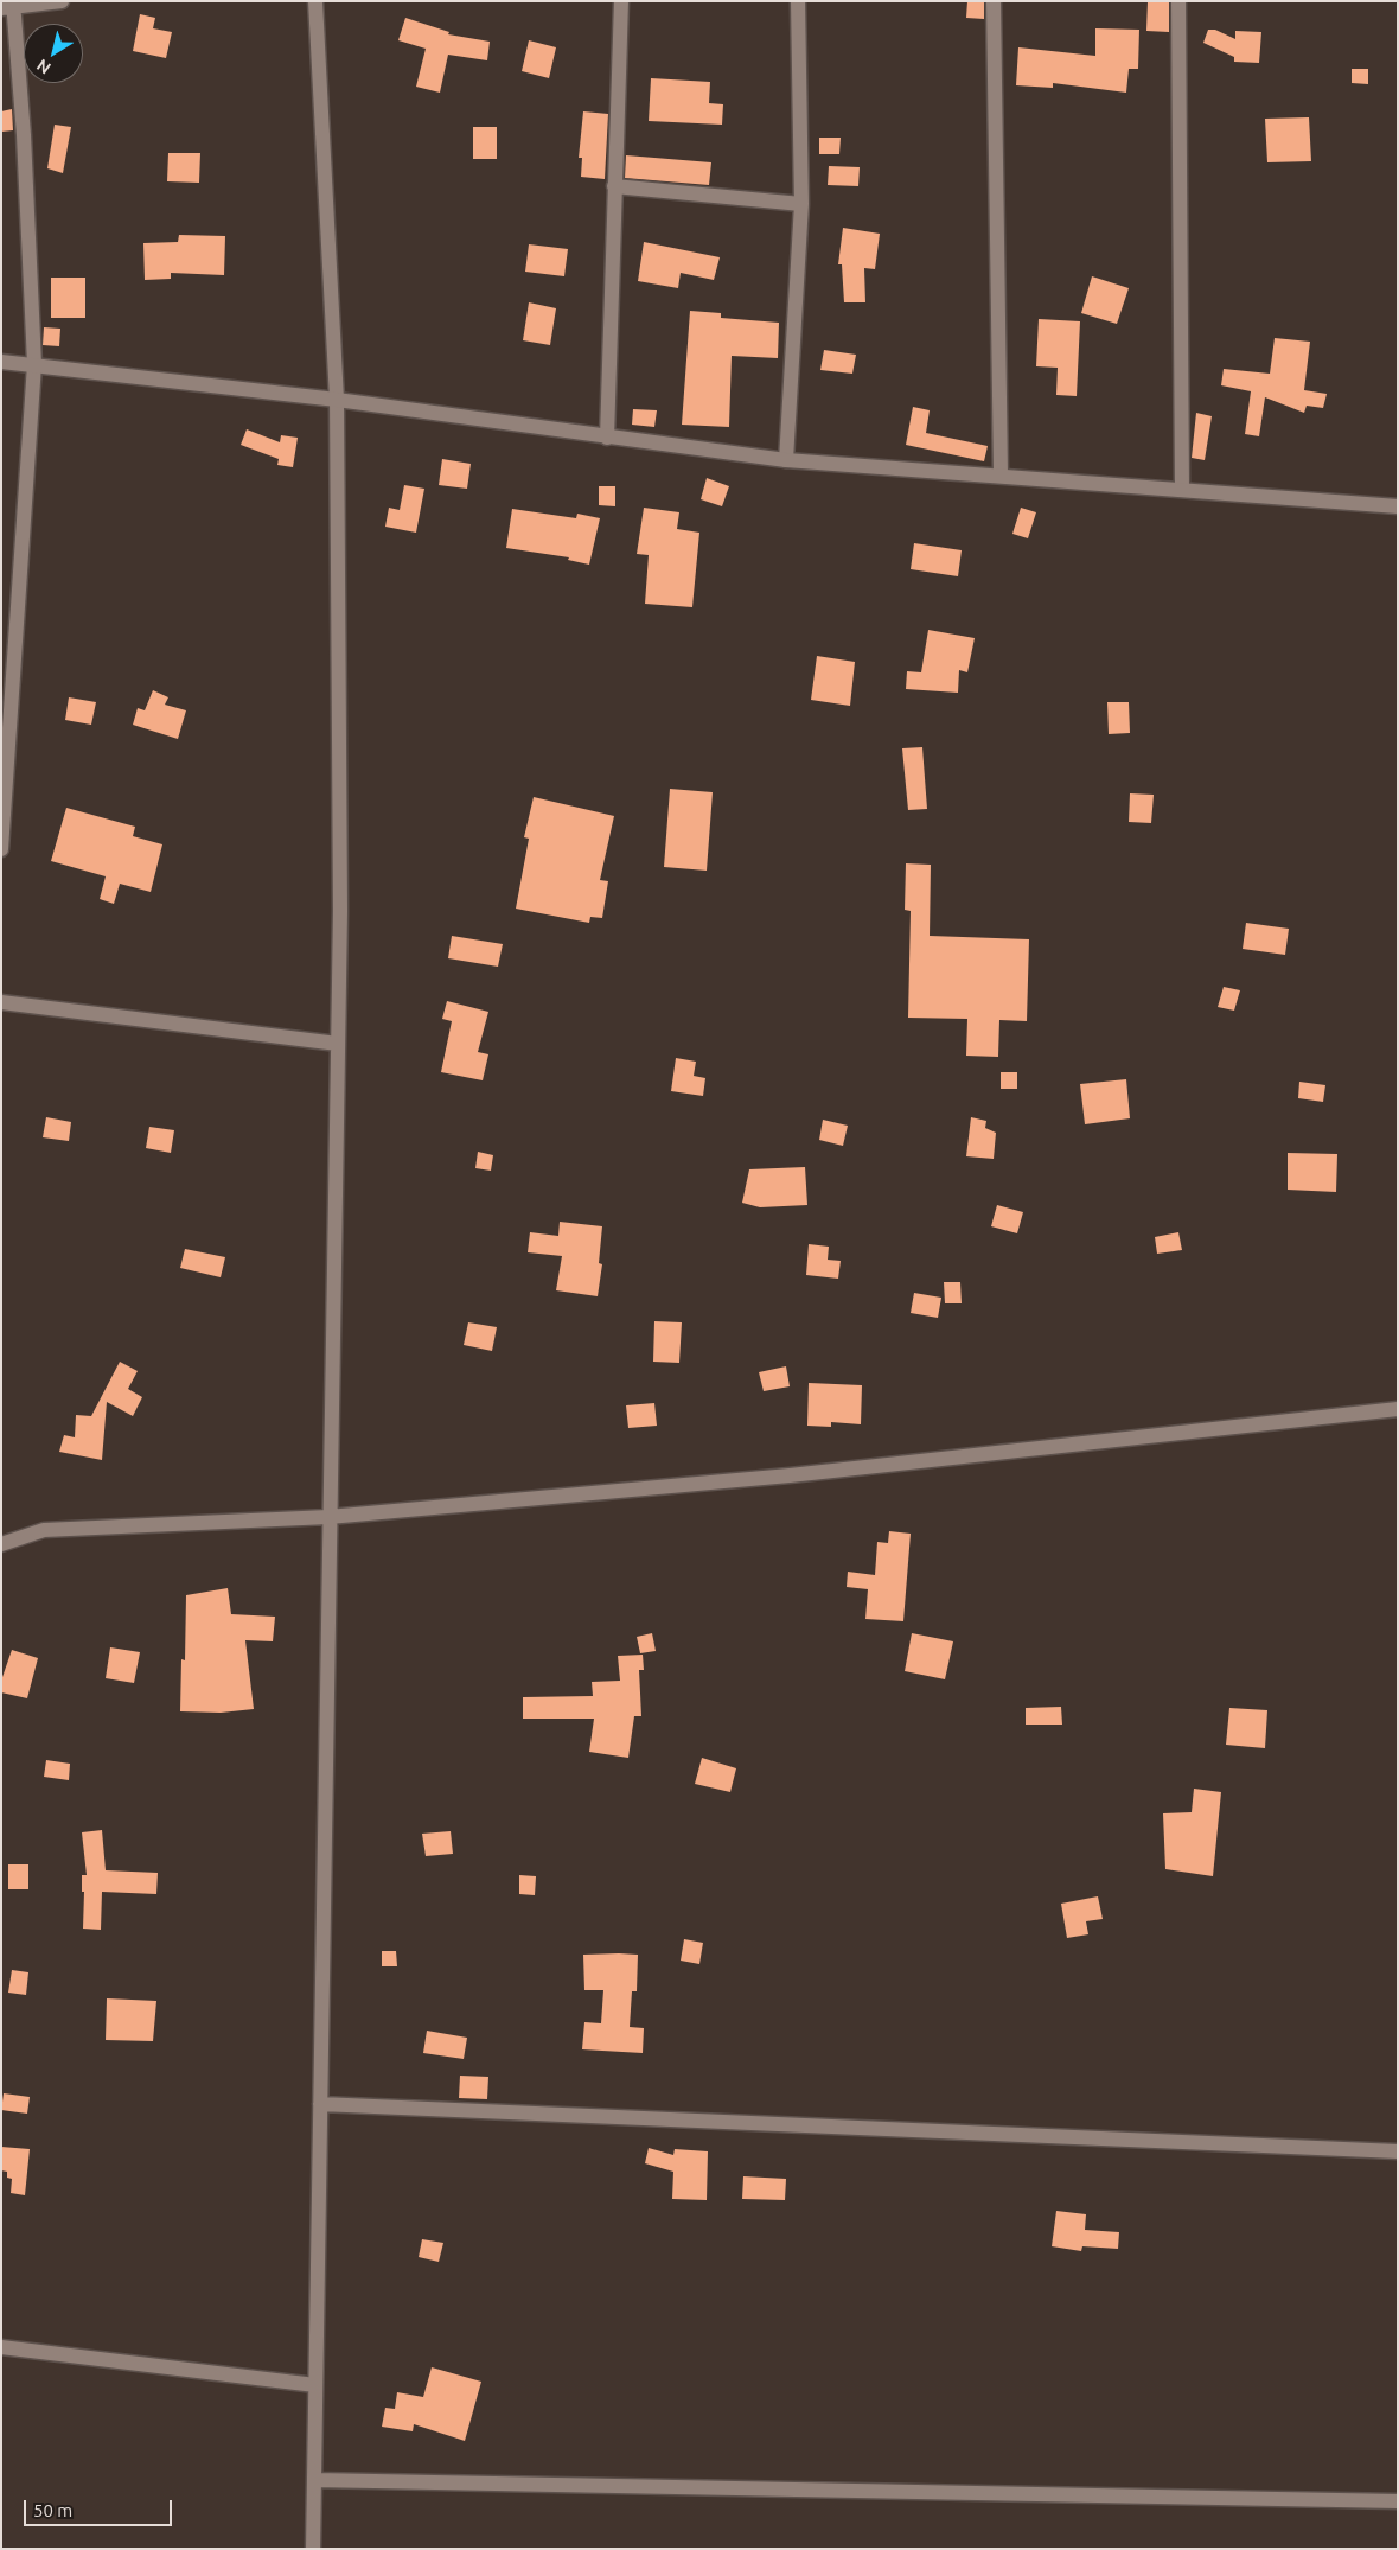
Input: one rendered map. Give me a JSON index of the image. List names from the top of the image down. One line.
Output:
{"scale_bar":"50 m","north":"bottom left"}
